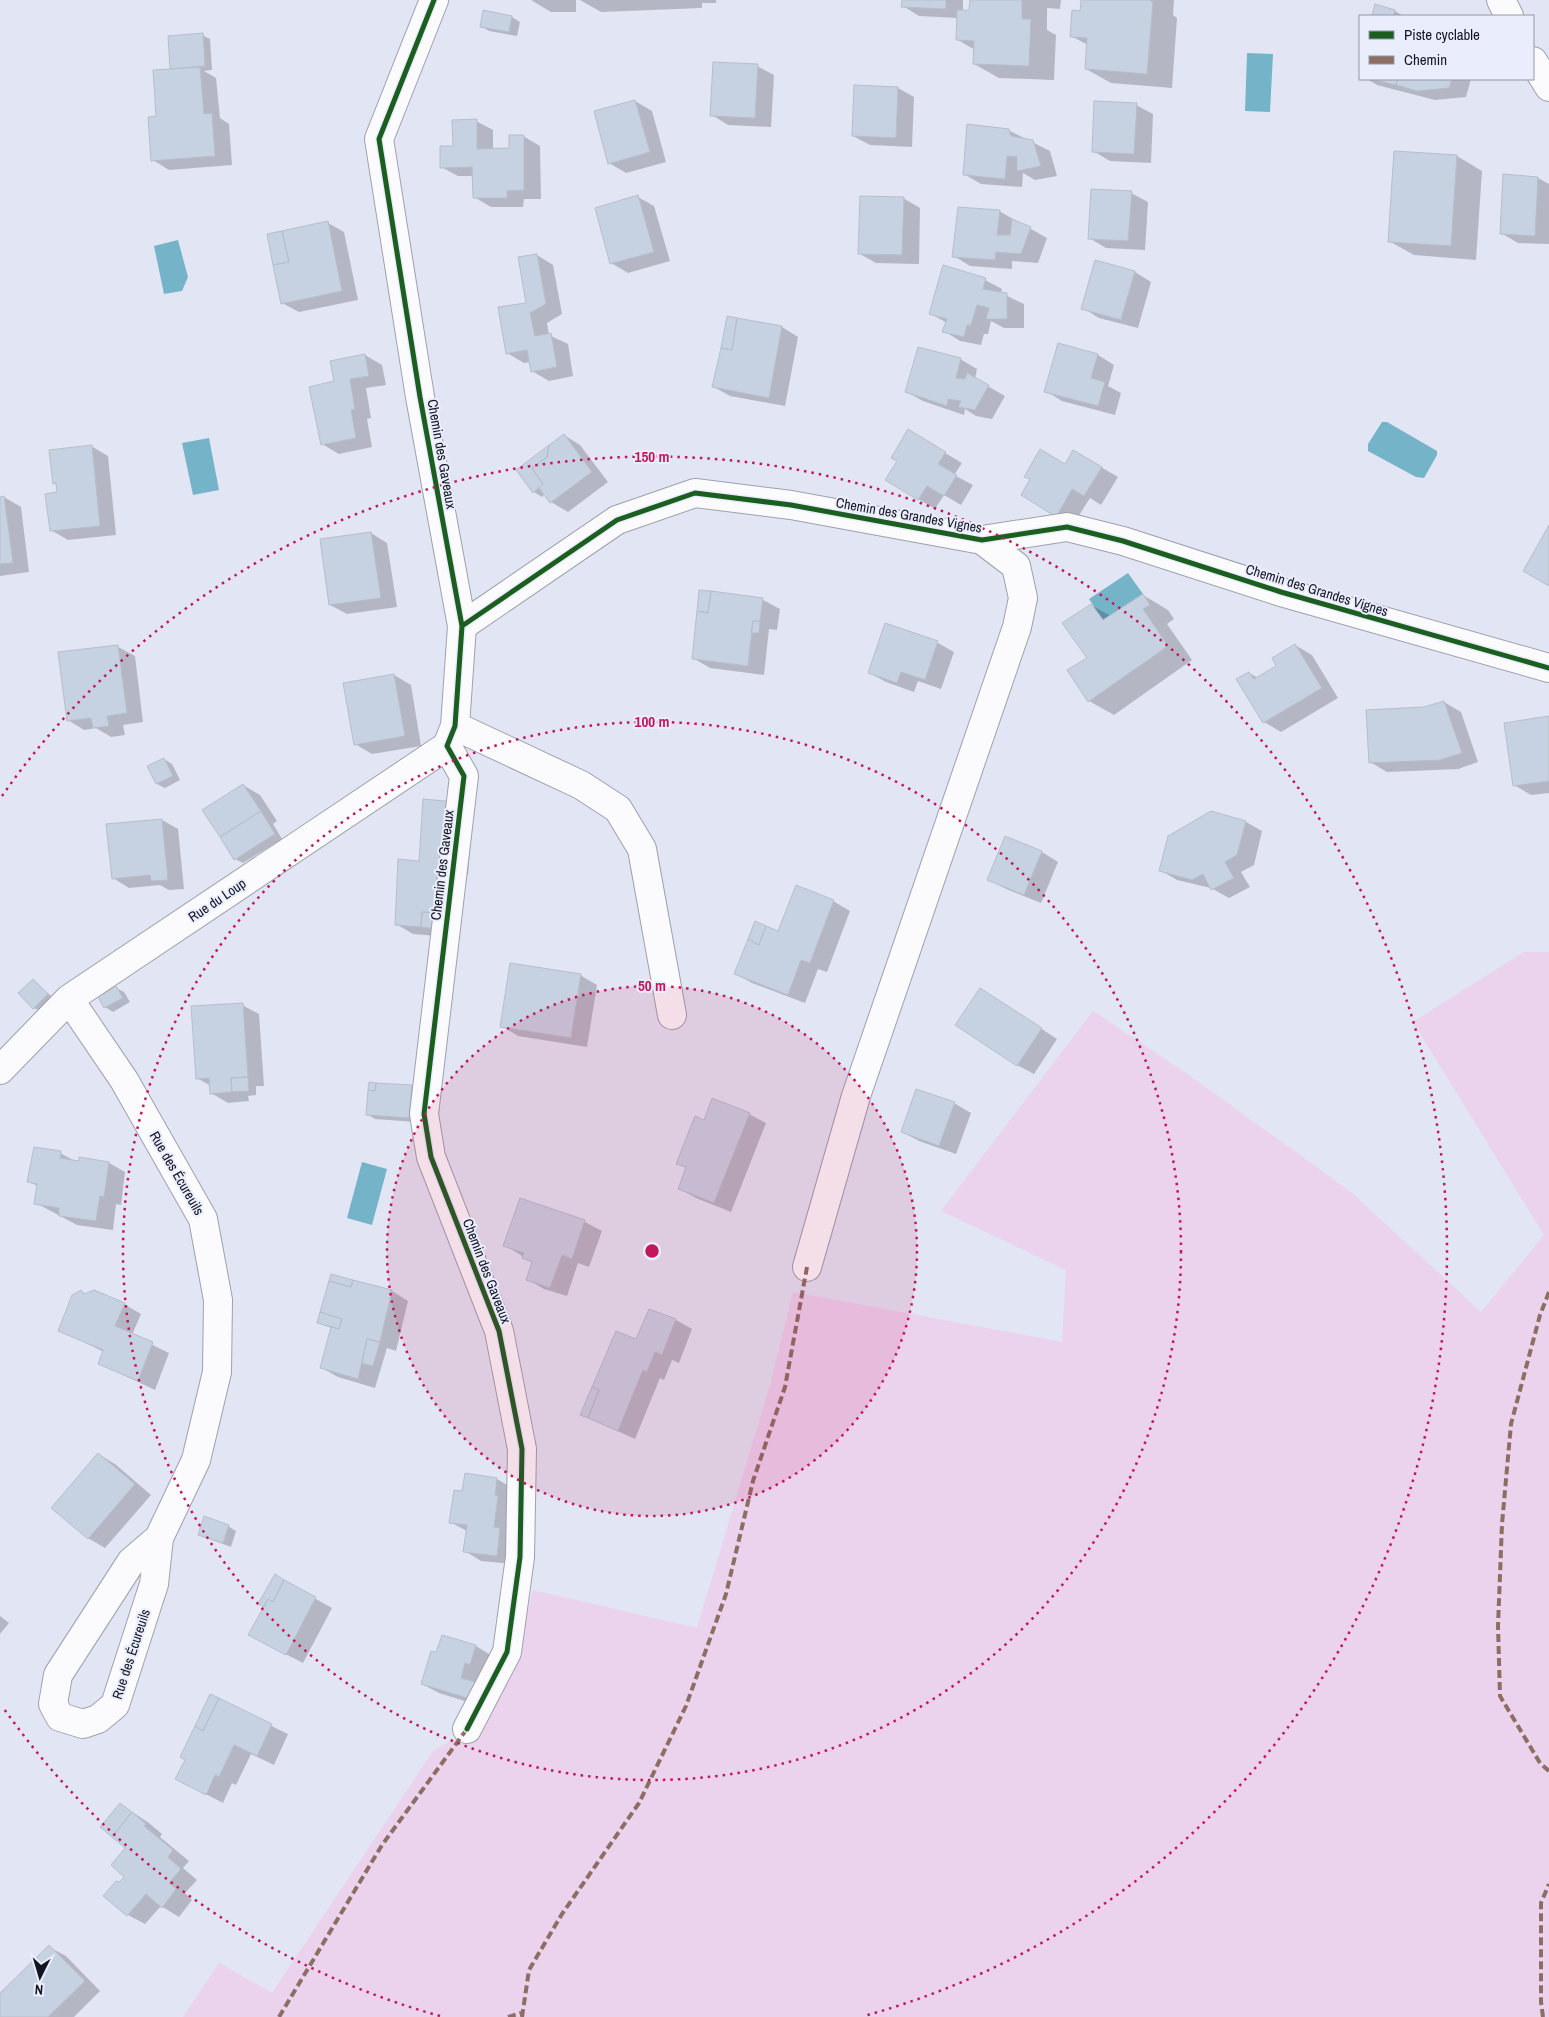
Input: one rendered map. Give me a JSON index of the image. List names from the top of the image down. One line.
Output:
{"streets":{"street":["Chemin des Gaveaux","Chemin des Grandes Vignes","Rue du Loup","Rue des Écureuils"]},"crossings":[["Chemin des Gaveaux","Chemin des Grandes Vignes"],["Chemin des Gaveaux","Rue du Loup"],["Rue du Loup","Rue des Écureuils"]],"legend":["Piste cyclable","Chemin"],"north":"bottom","rings":["150 m","100 m","50 m"]}
